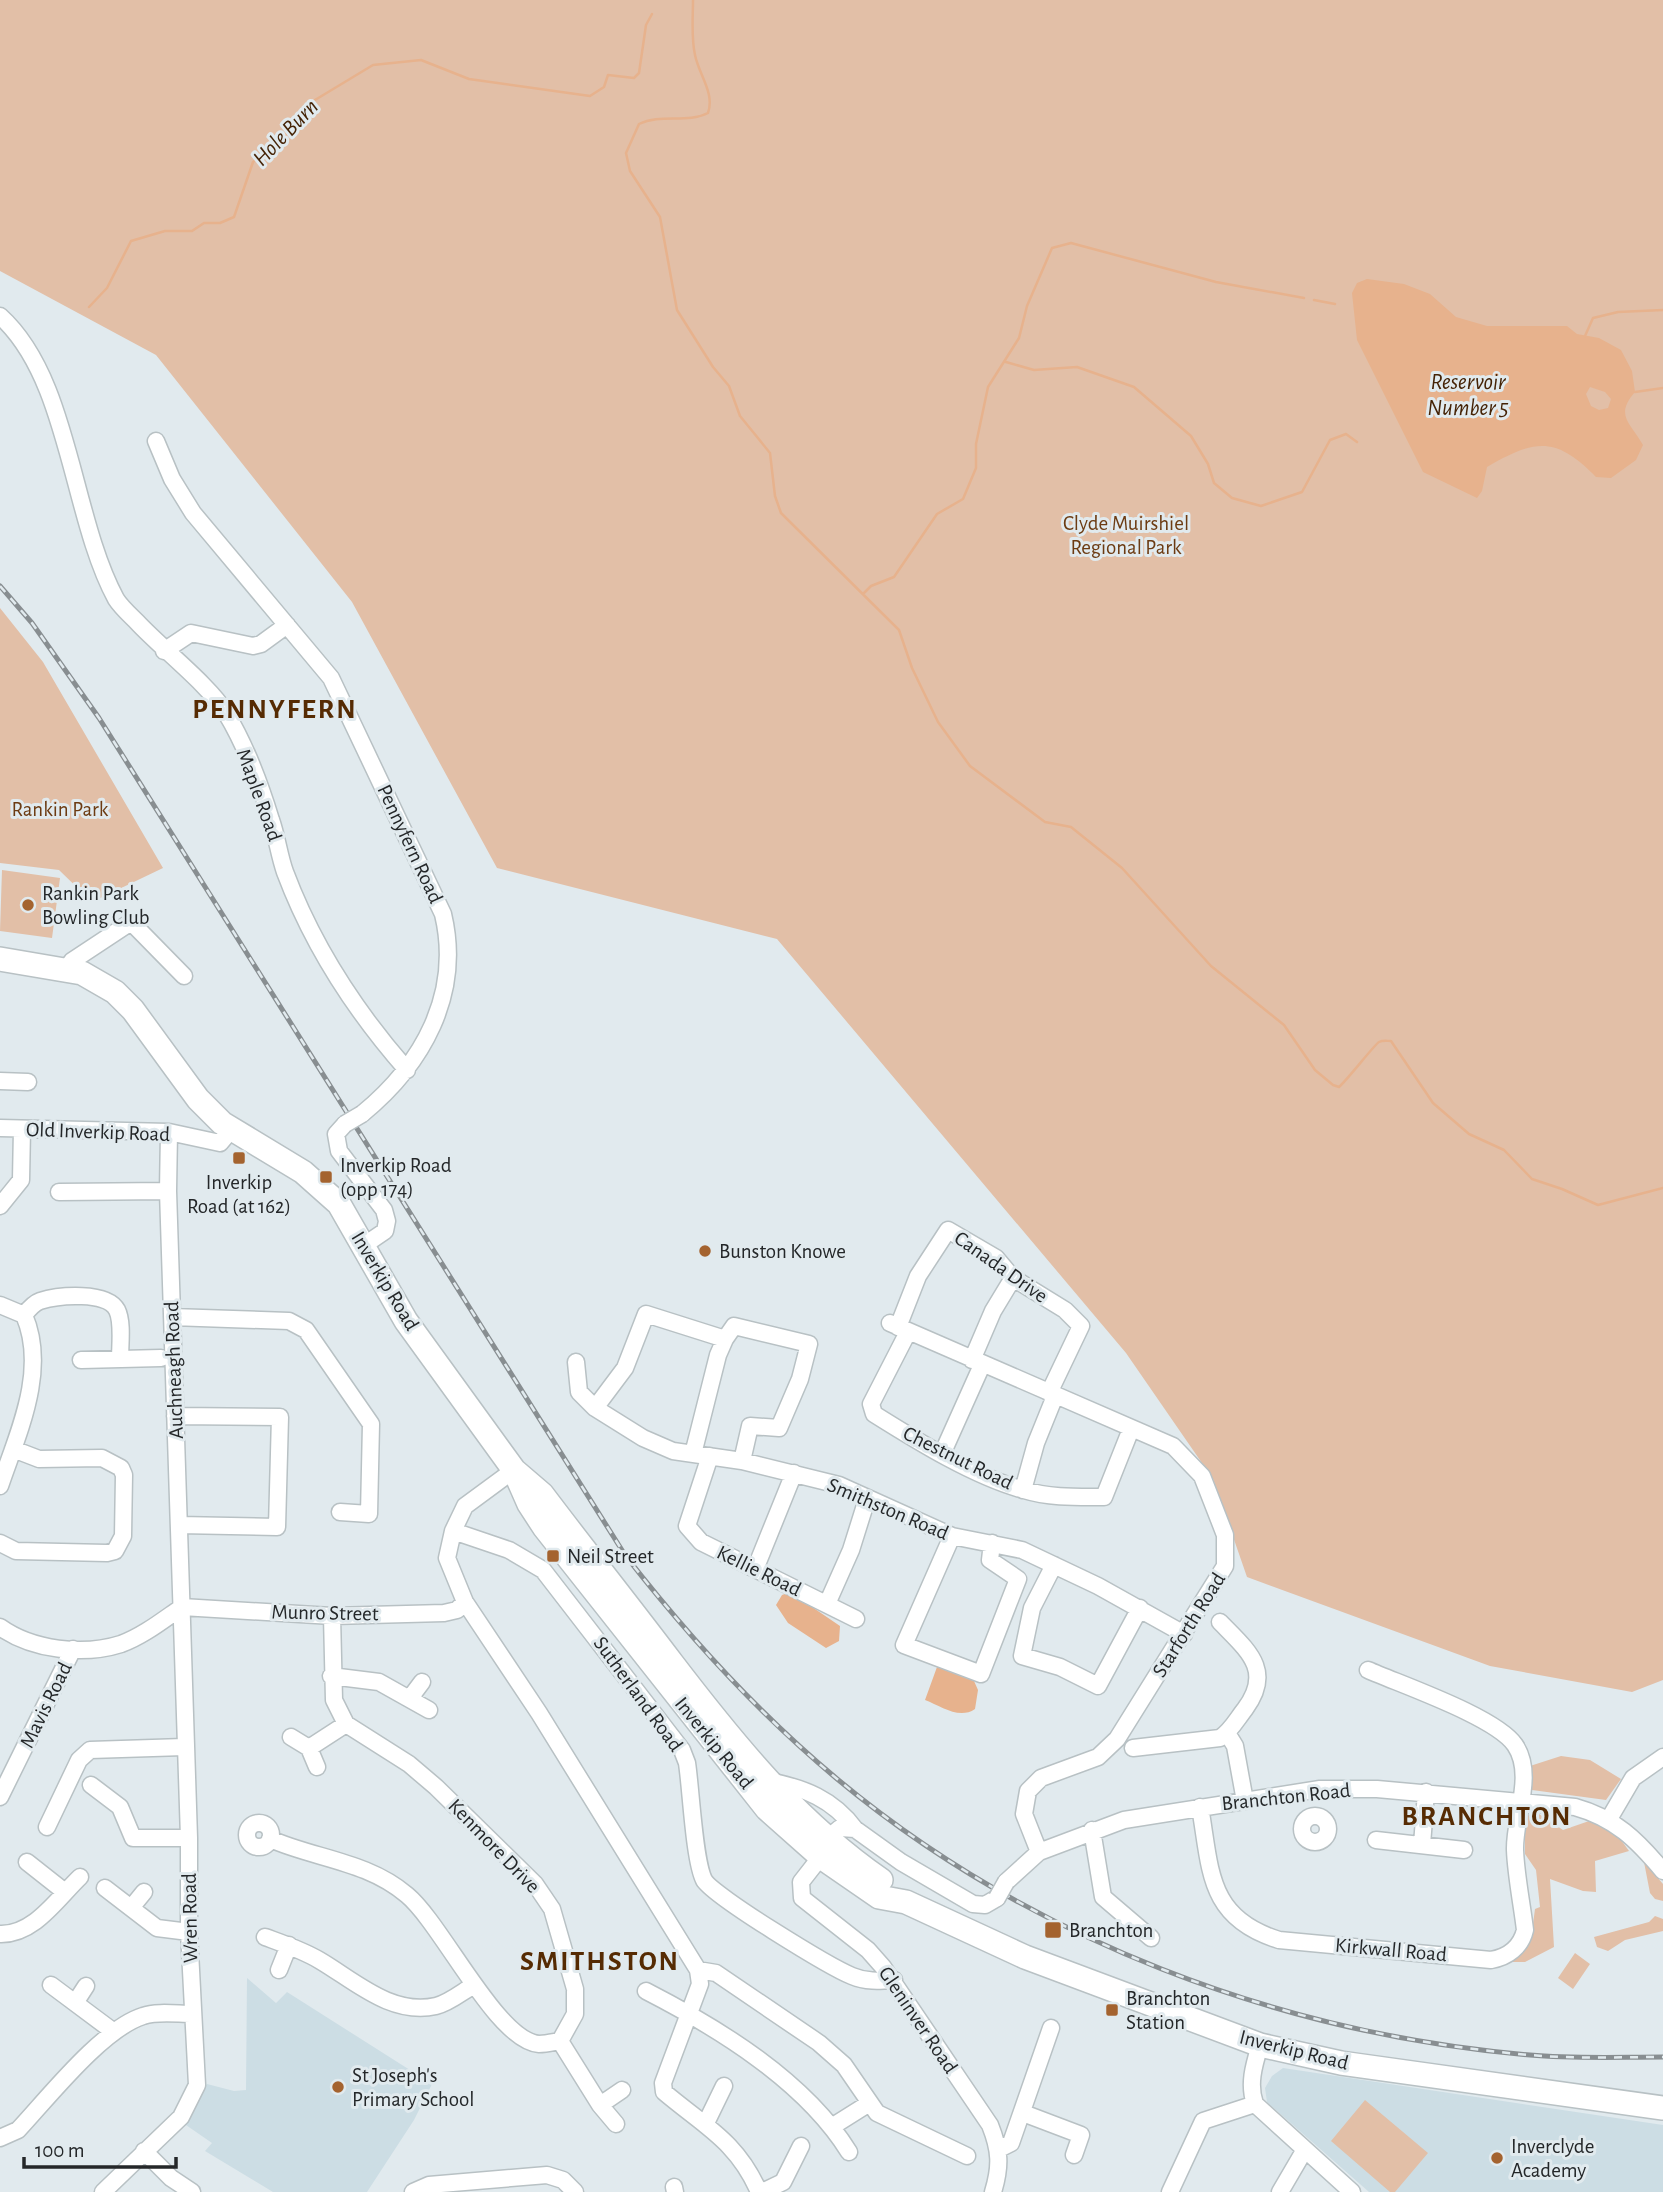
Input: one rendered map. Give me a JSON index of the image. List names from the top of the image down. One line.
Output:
{"streets":{"highway":["Inverkip Road"],"street":["Maple Road","Pennyfern Road","Old Inverkip Road","Canada Drive","Auchneagh Road","Chestnut Road","Smithston Road","Kellie Road","Munro Street","Starforth Road","Sutherland Road","Mavis Road","Branchton Road","Kenmore Drive","Wren Road","Kirkwall Road","Gleninver Road"]},"crossings":[["Maple Road","Pennyfern Road"],["Pennyfern Road","Inverkip Road"],["Old Inverkip Road","Inverkip Road"],["Old Inverkip Road","Auchneagh Road"],["Canada Drive","Chestnut Road"],["Canada Drive","Starforth Road"],["Inverkip Road","Gleninver Road"],["Auchneagh Road","Munro Street"],["Auchneagh Road","Wren Road"],["Chestnut Road","Starforth Road"],["Smithston Road","Kellie Road"],["Smithston Road","Starforth Road"],["Munro Street","Wren Road"],["Starforth Road","Branchton Road"],["Sutherland Road","Gleninver Road"],["Branchton Road","Kirkwall Road"]],"districts":["PENNYFERN","BRANCHTON","SMITHSTON"],"water":["Hole Burn","Reservoir Number 5"],"parks":["Clyde Muirshiel Regional Park","Rankin Park"],"places":{"other":["Rankin Park Bowling Club","Bunston Knowe","St Joseph's Primary School","Inverclyde Academy"],"transit":["Inverkip Road (at 162)","Inverkip Road (opp 174)","Neil Street","Branchton","Branchton Station"]},"scale_bar":"100 m"}
